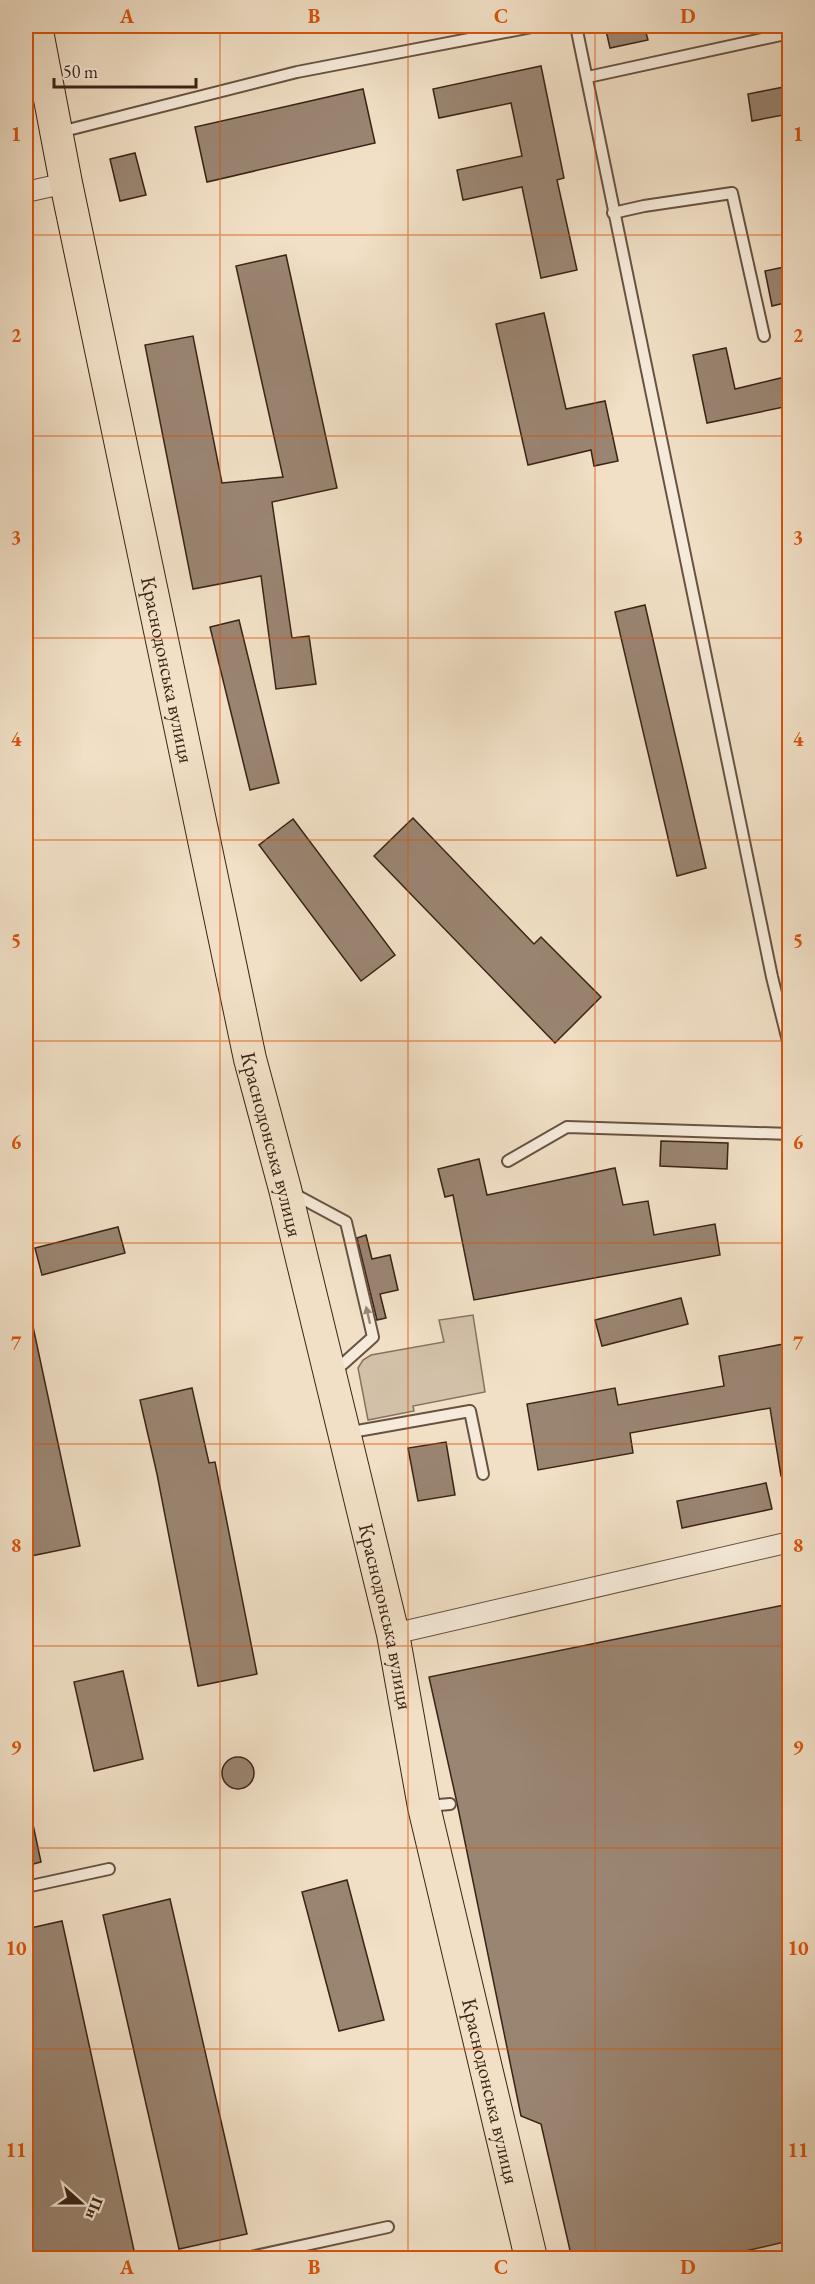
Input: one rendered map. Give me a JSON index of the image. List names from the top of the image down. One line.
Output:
{"streets":{"main road":["Краснодонська вулиця"]},"scale_bar":"50 m","north":"right","grid":{"columns":["A","B","C","D"],"rows":["1","2","3","4","5","6","7","8","9","10","11"]}}
